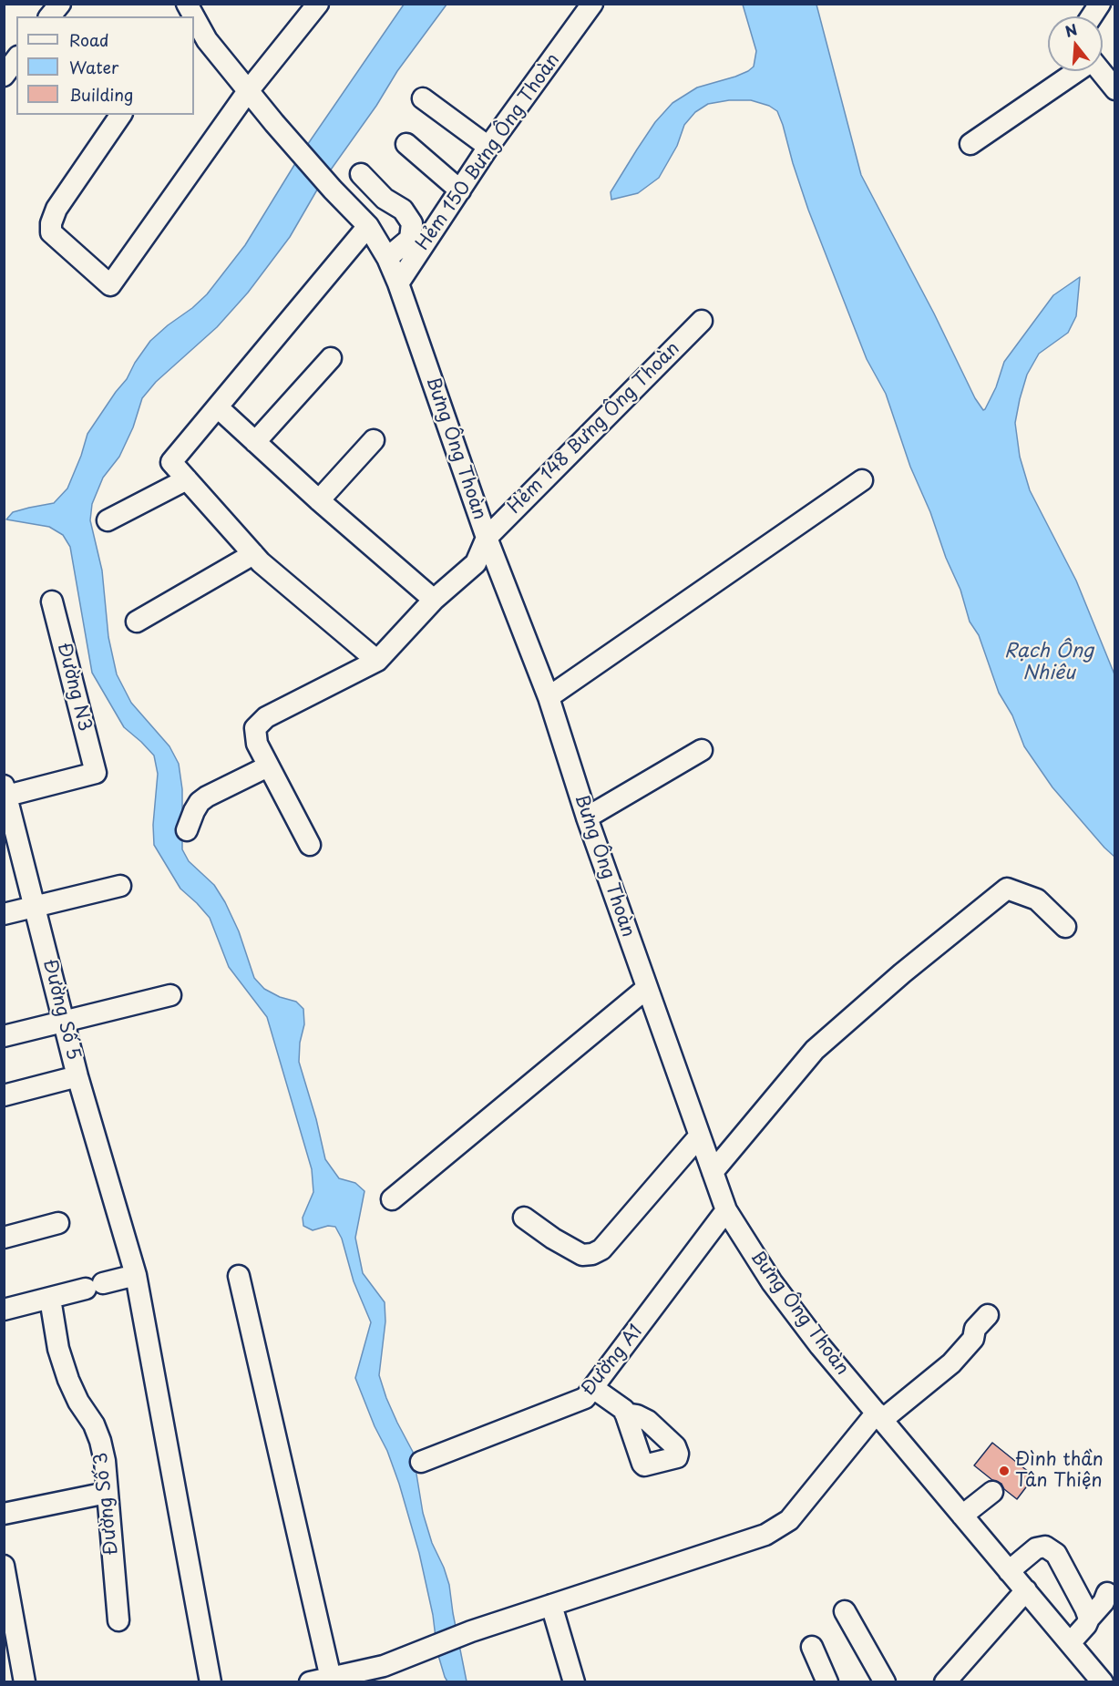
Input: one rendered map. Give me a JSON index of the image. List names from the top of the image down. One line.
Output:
{"streets":{"street":["Hẻm 150 Bưng Ông Thoàn","Hẻm 148 Bưng Ông Thoàn","Bưng Ông Thoàn","Đường N3","Đường Số 5","Đường A1","Đường Số 3"]},"crossings":[["Hẻm 150 Bưng Ông Thoàn","Bưng Ông Thoàn"],["Hẻm 148 Bưng Ông Thoàn","Bưng Ông Thoàn"],["Bưng Ông Thoàn","Đường A1"],["Đường N3","Đường Số 5"]],"water":["Rạch Ông Nhiêu"],"places":["Đình thần Tân Thiện"],"legend":["Road","Water","Building"],"north":"top"}
